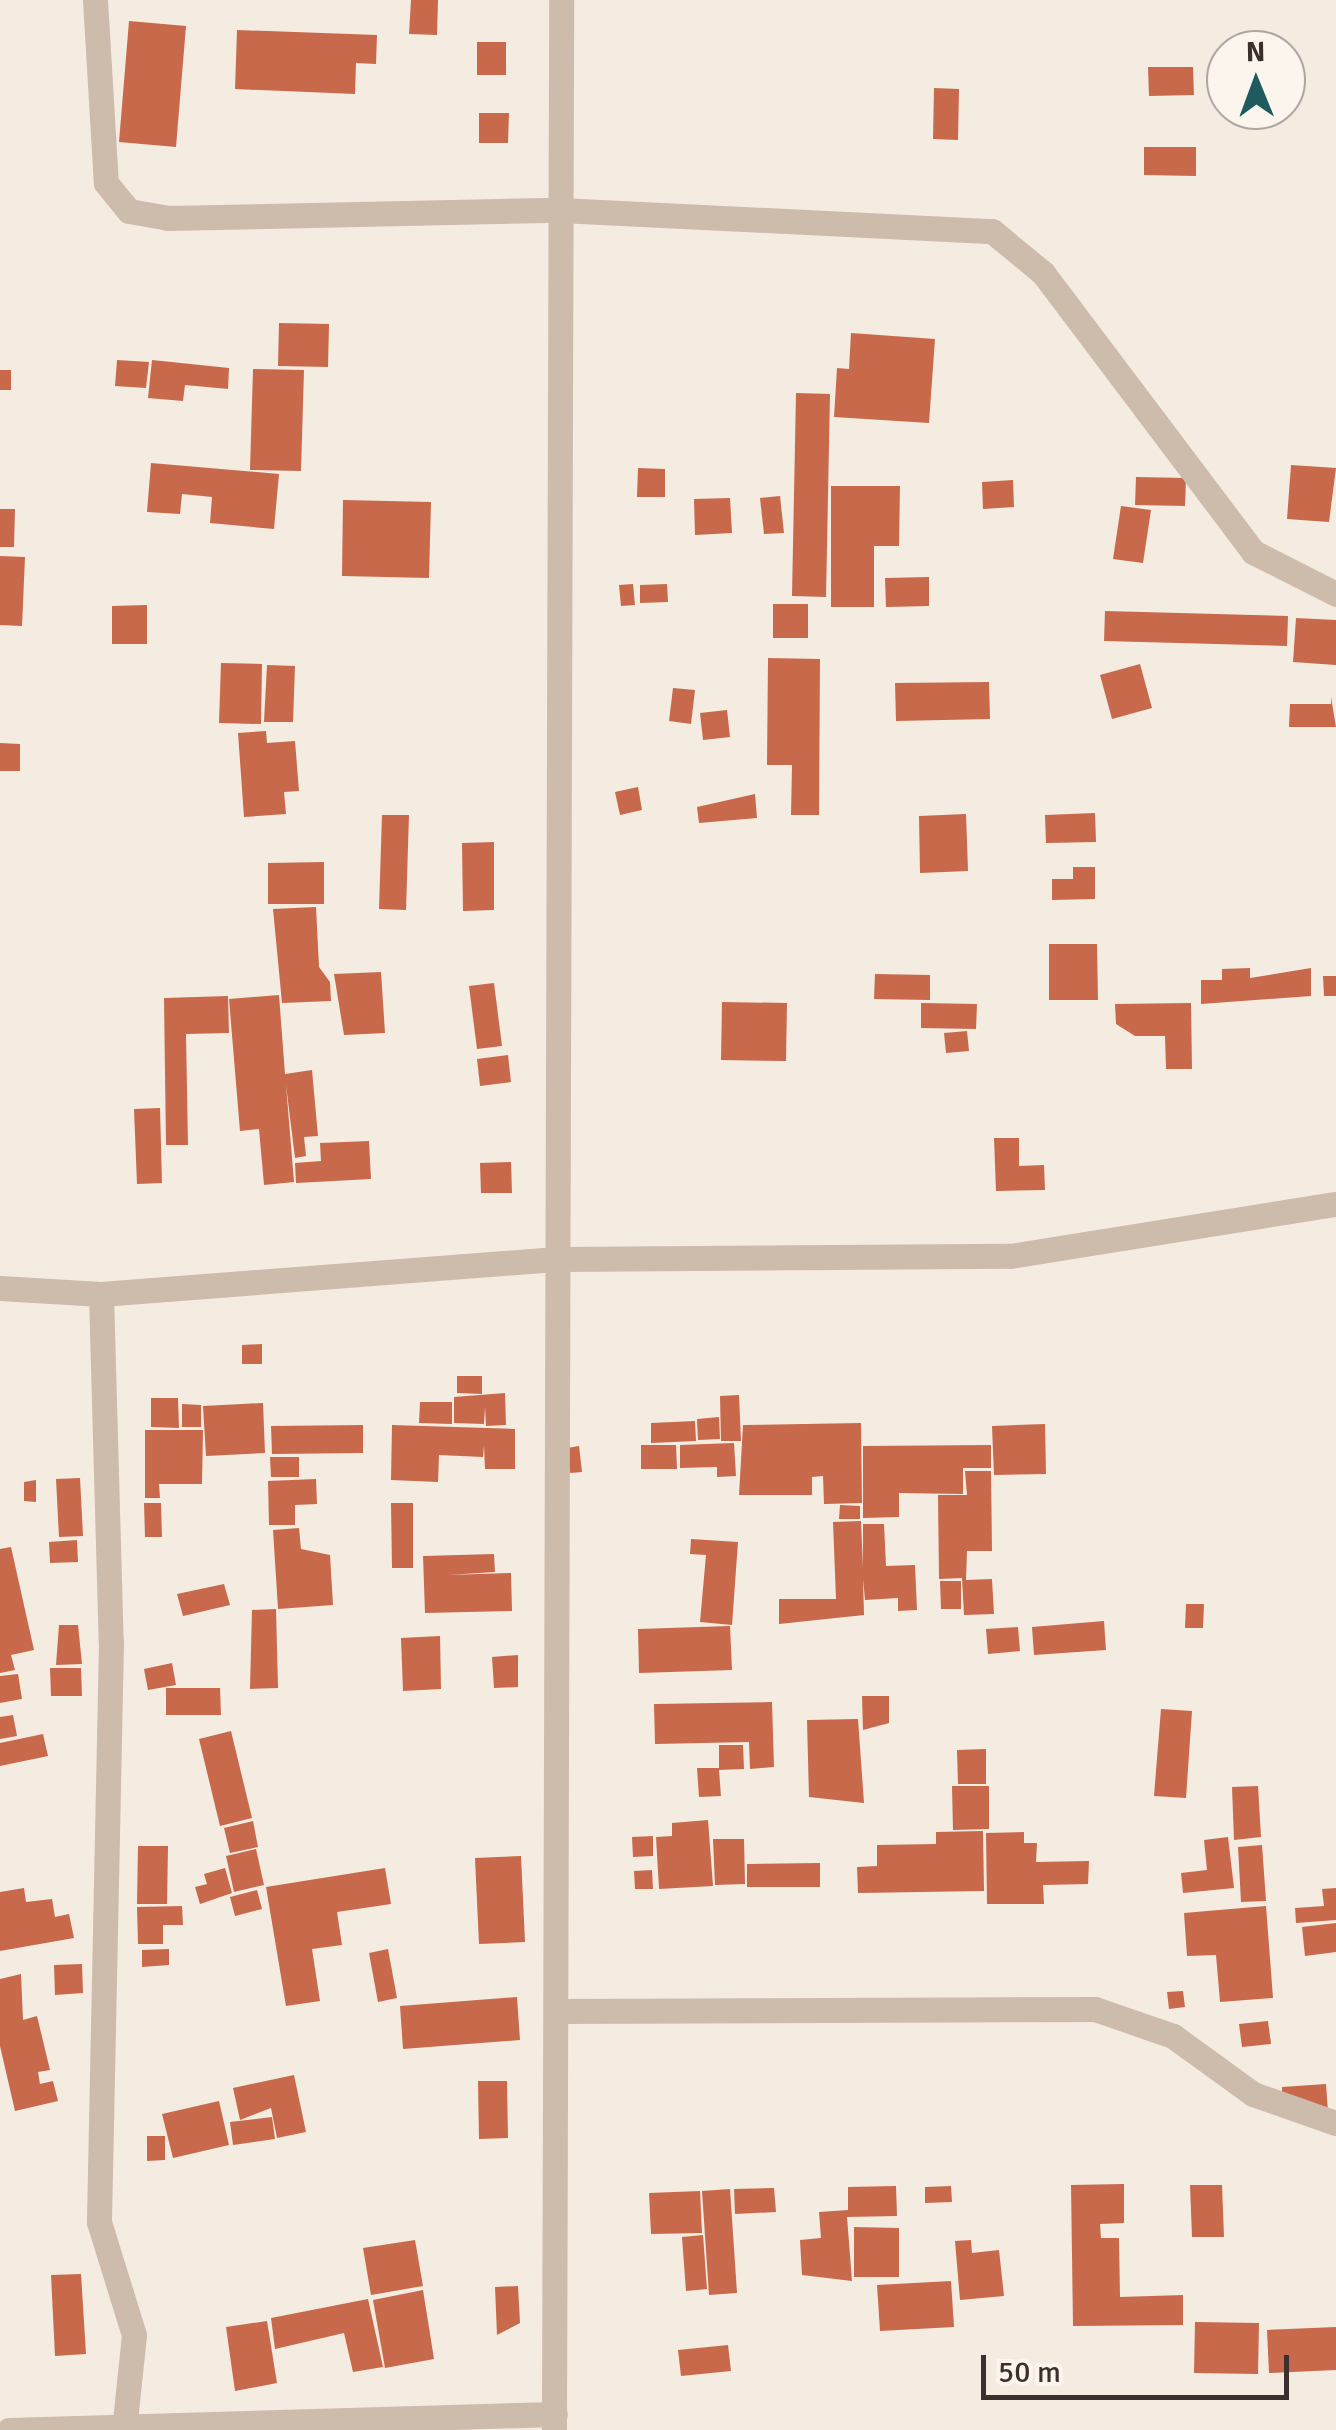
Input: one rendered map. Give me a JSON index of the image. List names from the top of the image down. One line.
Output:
{"scale_bar":"50 m","north":"top"}
